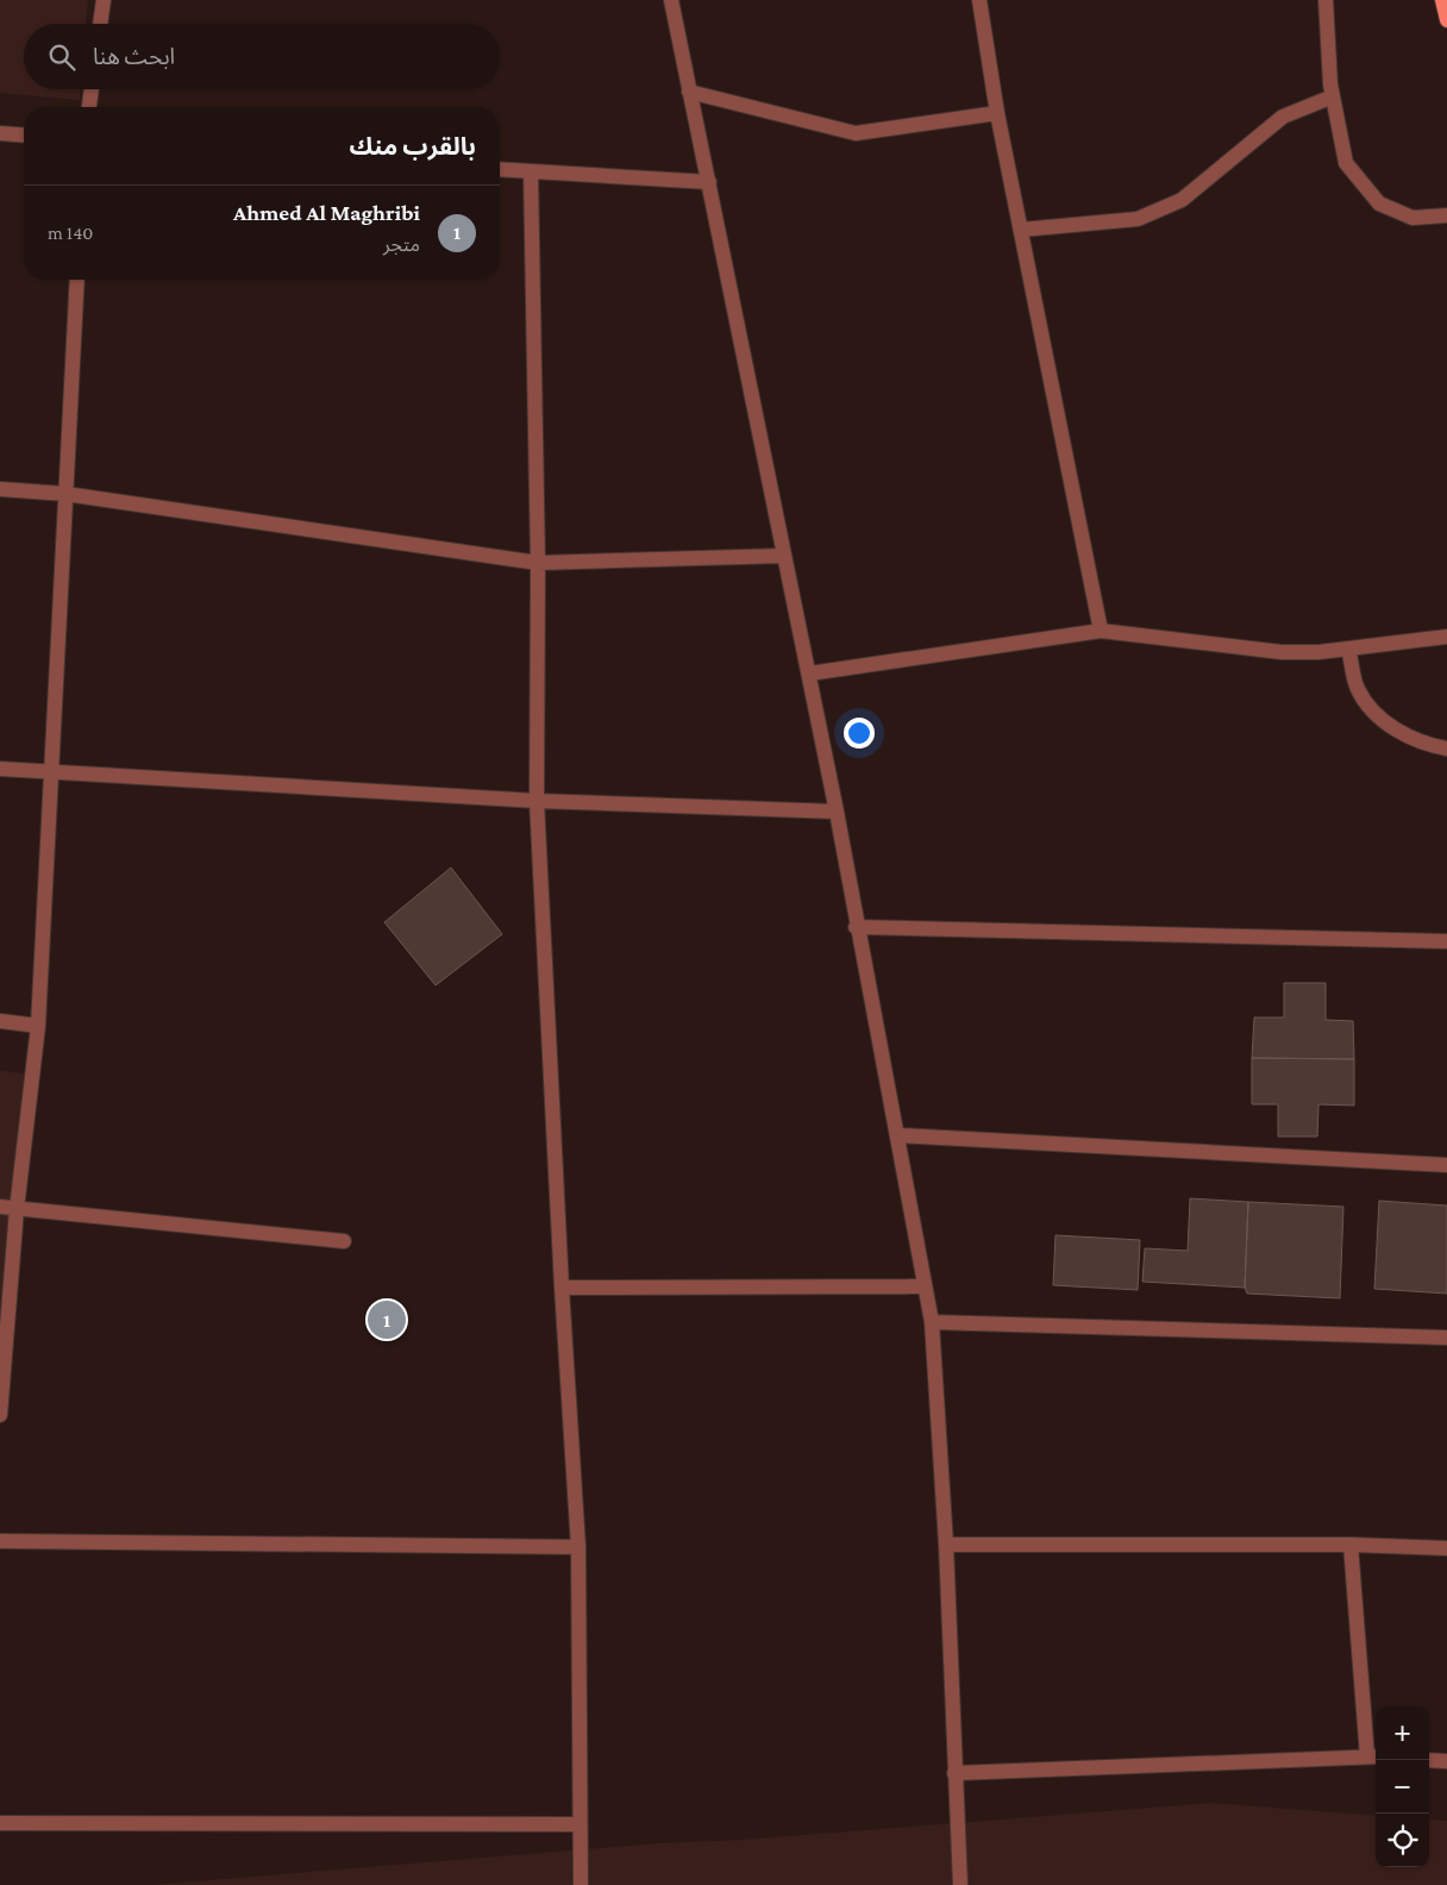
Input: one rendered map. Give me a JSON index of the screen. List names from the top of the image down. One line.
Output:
{"page":{"search":"ابحث هنا","heading":"بالقرب منك","list":[{"mark":"1","name":"Ahmed Al Maghribi","note":"متجر","value":"140 m"}],"pins":"1","map_buttons":["+","−"]}}
